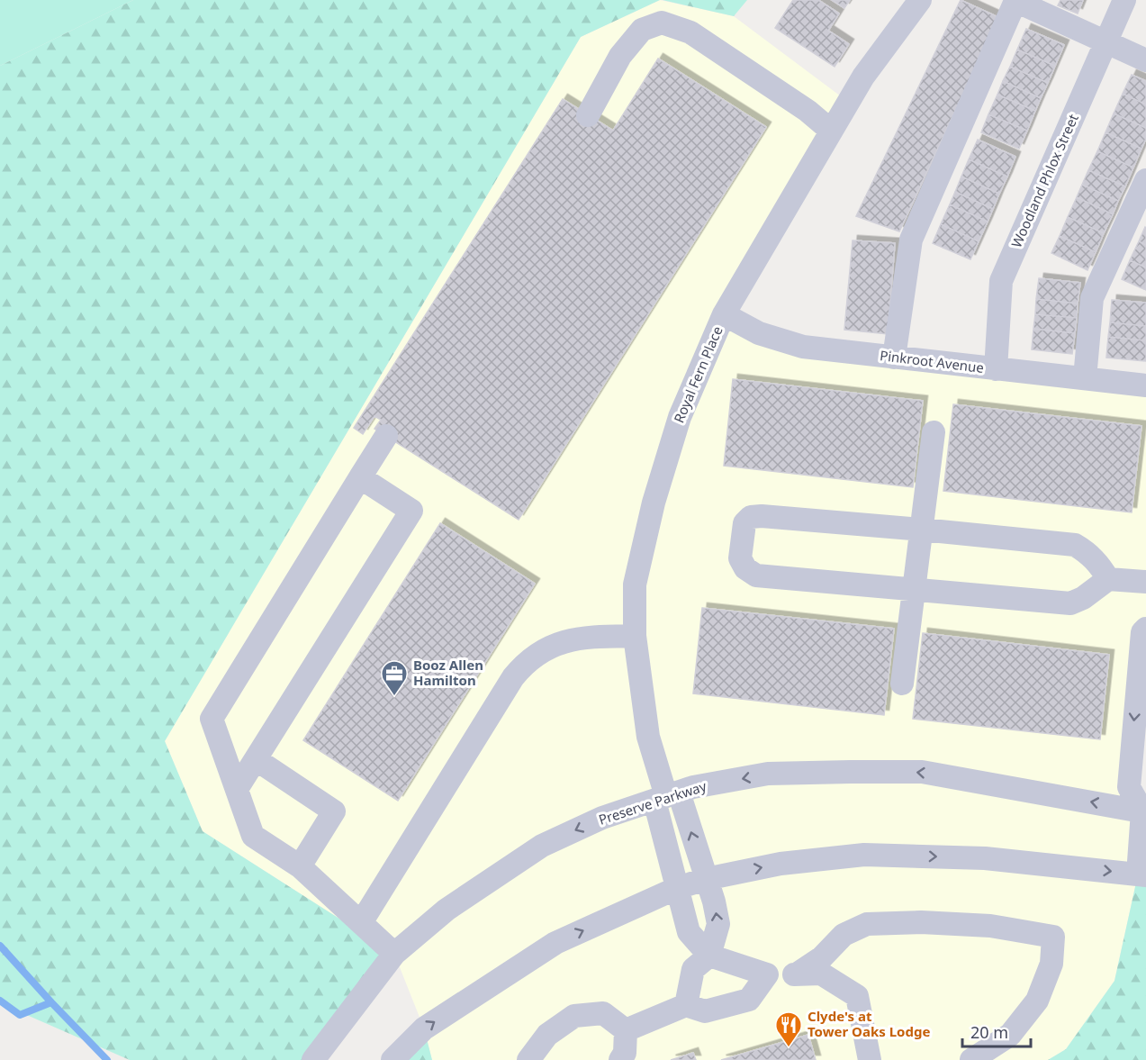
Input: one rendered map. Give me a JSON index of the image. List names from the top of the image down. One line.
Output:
{"streets":{"street":["Woodland Phlox Street","Pinkroot Avenue","Royal Fern Place","Preserve Parkway"]},"crossings":[["Woodland Phlox Street","Pinkroot Avenue"],["Pinkroot Avenue","Royal Fern Place"],["Royal Fern Place","Preserve Parkway"]],"places":{"office":["Booz Allen Hamilton"],"restaurant":["Clyde's at Tower Oaks Lodge"]},"scale_bar":"20 m"}
